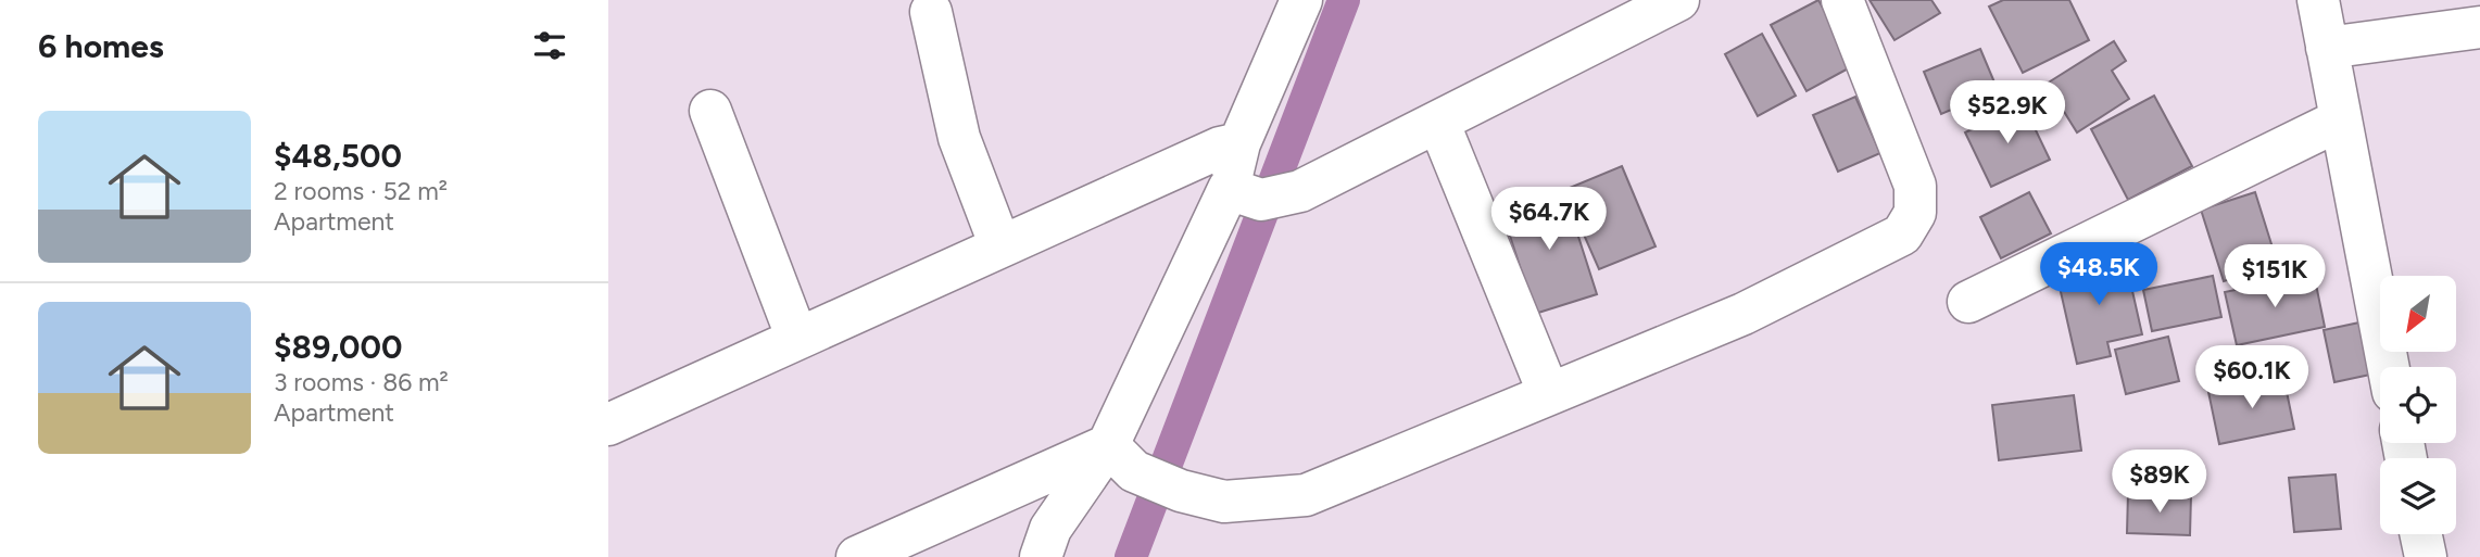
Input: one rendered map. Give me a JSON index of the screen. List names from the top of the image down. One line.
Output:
{"north":"bottom left","page":{"heading":"6 homes","price":["$52.9K","$64.7K","$48.5K","$151K","$60.1K","$89K"],"list":[{"name":"$48,500","note":"2 rooms · 52 m² · Apartment"},{"name":"$89,000","note":"3 rooms · 86 m² · Apartment"}]}}
